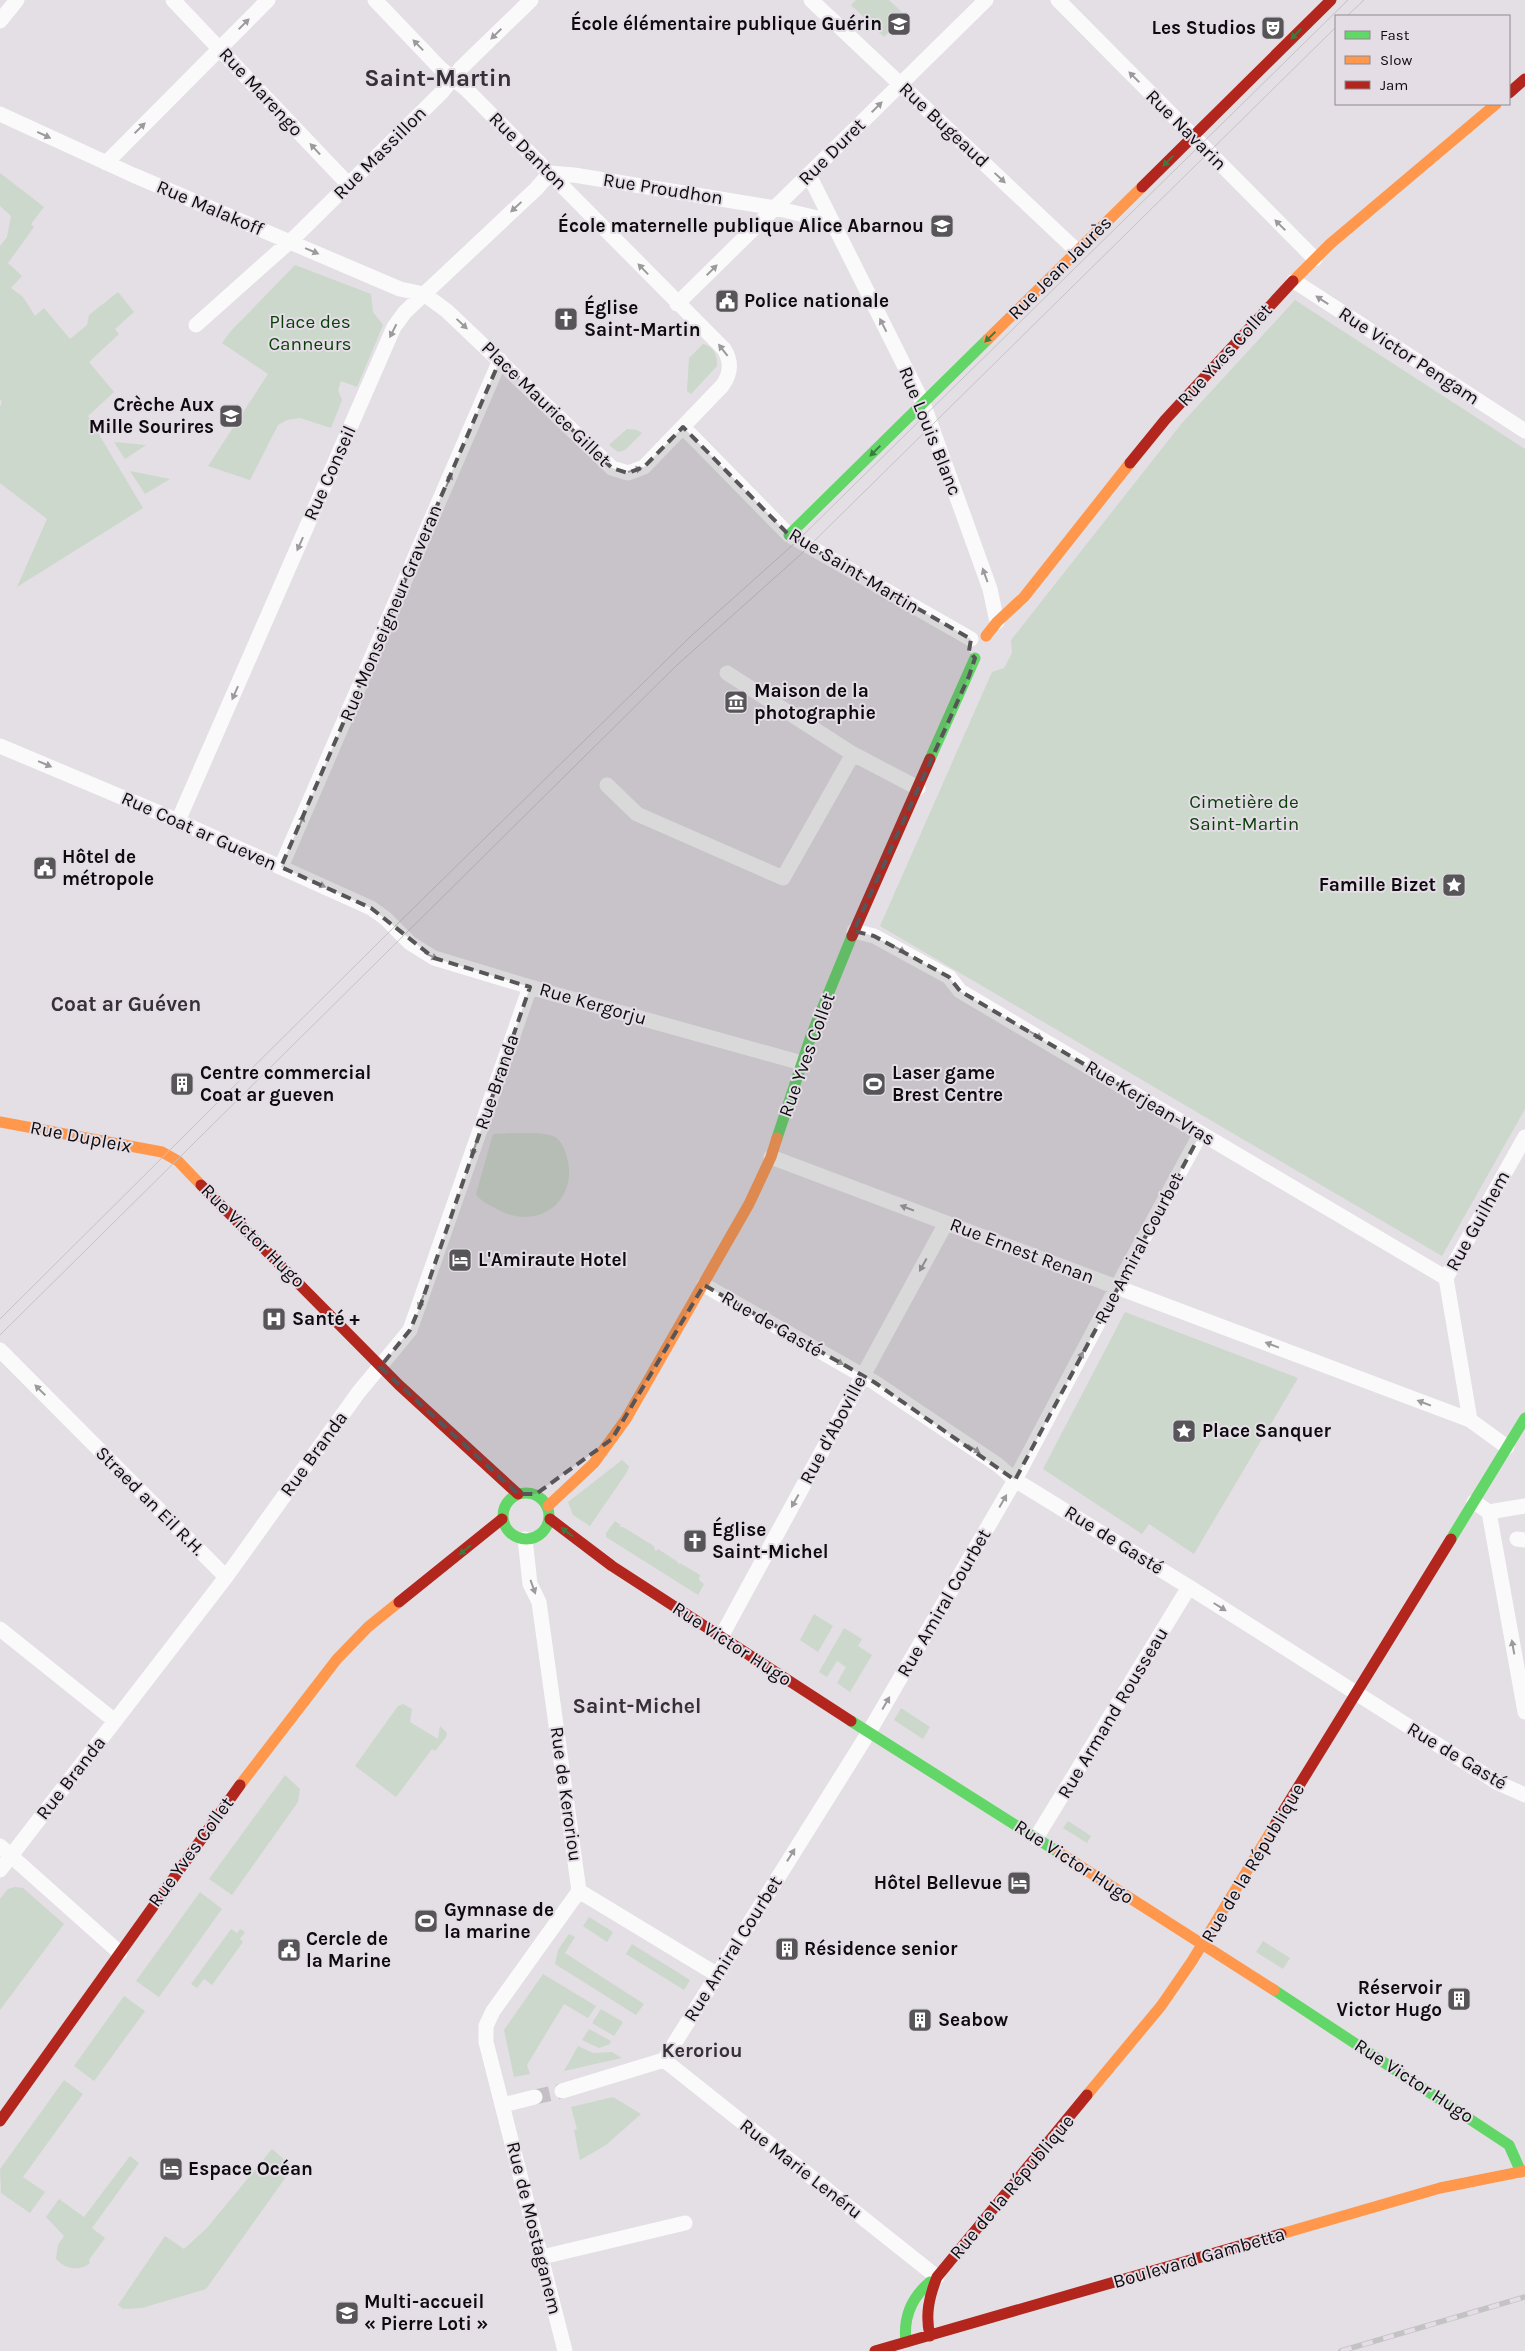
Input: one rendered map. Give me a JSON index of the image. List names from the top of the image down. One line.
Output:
{"streets":{"street":["Rue Marengo","Rue Bugeaud","Rue Navarin","Rue Danton","Rue Duret","Rue Massillon","Rue Proudhon","Rue Malakoff","Rue Jean Jaurès","Rue Yves Collet","Rue Victor Pengam","Place Maurice Gillet","Rue Louis Blanc","Rue Conseil","Rue Saint-Martin","Rue Monseigneur Graveran","Rue Coat ar Gueven","Rue Kergorju","Rue Branda","Rue Kerjean-Vras","Rue Dupleix","Rue Guilhem","Rue Victor Hugo","Rue Amiral Courbet","Rue Ernest Renan","Rue de Gasté","Rue d'Aboville","Straed an Eil R.H.","Rue Armand Rousseau","Rue de Keroriou","Rue de la République","Rue Marie Lenéru","Rue de Mostaganem","Boulevard Gambetta"]},"crossings":[["Rue Marengo","Rue Massillon"],["Rue Bugeaud","Rue Duret"],["Rue Bugeaud","Rue Jean Jaurès"],["Rue Navarin","Rue Jean Jaurès"],["Rue Navarin","Rue Yves Collet"],["Rue Danton","Rue Duret"],["Rue Danton","Rue Massillon"],["Rue Danton","Rue Proudhon"],["Rue Danton","Place Maurice Gillet"],["Rue Danton","Rue Conseil"],["Rue Duret","Rue Proudhon"],["Rue Duret","Place Maurice Gillet"],["Rue Duret","Rue Louis Blanc"],["Rue Massillon","Rue Malakoff"],["Rue Proudhon","Rue Conseil"],["Rue Malakoff","Place Maurice Gillet"],["Rue Malakoff","Rue Conseil"],["Rue Jean Jaurès","Rue Louis Blanc"],["Rue Jean Jaurès","Rue Saint-Martin"],["Rue Yves Collet","Rue Victor Pengam"],["Rue Yves Collet","Rue Louis Blanc"],["Rue Yves Collet","Rue Kergorju"],["Rue Yves Collet","Rue Kerjean-Vras"],["Rue Yves Collet","Rue Victor Hugo"],["Rue Yves Collet","Rue Ernest Renan"],["Rue Yves Collet","Rue de Gasté"],["Rue Yves Collet","Rue de Keroriou"],["Place Maurice Gillet","Rue Conseil"],["Place Maurice Gillet","Rue Saint-Martin"],["Place Maurice Gillet","Rue Monseigneur Graveran"],["Rue Conseil","Rue Coat ar Gueven"],["Rue Monseigneur Graveran","Rue Coat ar Gueven"],["Rue Coat ar Gueven","Rue Kergorju"],["Rue Kergorju","Rue Branda"],["Rue Branda","Rue Victor Hugo"],["Rue Branda","Straed an Eil R.H."],["Rue Kerjean-Vras","Rue Guilhem"],["Rue Kerjean-Vras","Rue Amiral Courbet"],["Rue Dupleix","Rue Victor Hugo"],["Rue Victor Hugo","Rue Amiral Courbet"],["Rue Victor Hugo","Rue d'Aboville"],["Rue Victor Hugo","Rue Armand Rousseau"],["Rue Victor Hugo","Rue de Keroriou"],["Rue Victor Hugo","Rue de la République"],["Rue Victor Hugo","Boulevard Gambetta"],["Rue Amiral Courbet","Rue Ernest Renan"],["Rue Amiral Courbet","Rue de Gasté"],["Rue Amiral Courbet","Rue Marie Lenéru"],["Rue Ernest Renan","Rue d'Aboville"],["Rue Ernest Renan","Rue de la République"],["Rue de Gasté","Rue d'Aboville"],["Rue de Gasté","Rue Armand Rousseau"],["Rue de Gasté","Rue de la République"],["Rue de Keroriou","Rue de Mostaganem"],["Rue de la République","Rue Marie Lenéru"],["Rue de la République","Boulevard Gambetta"]],"one_way":["Rue Marengo","Rue Bugeaud","Rue Navarin","Rue Danton","Rue Duret","Rue Malakoff","Rue Jean Jaurès","Rue Victor Pengam","Rue Louis Blanc","Rue Conseil","Rue Monseigneur Graveran","Rue Coat ar Gueven","Rue Branda","Rue Kerjean-Vras","Rue Amiral Courbet","Rue Ernest Renan","Rue de Gasté","Rue d'Aboville","Straed an Eil R.H.","Rue de Keroriou"],"districts":["Saint-Martin","Coat ar Guéven","Saint-Michel","Keroriou"],"parks":["Place des Canneurs","Cimetière de Saint-Martin"],"places":{"school or university":["École élémentaire publique Guérin","École maternelle publique Alice Abarnou","Crèche Aux Mille Sourires","Multi-accueil « Pierre Loti »"],"theatre":["Les Studios"],"public building":["Police nationale","Hôtel de métropole","Cercle de la Marine"],"church":["Église Saint-Martin","Église Saint-Michel"],"museum":["Maison de la photographie"],"place":["Famille Bizet","Place Sanquer"],"building":["Centre commercial Coat ar gueven","Résidence senior","Réservoir Victor Hugo","Seabow"],"sports":["Laser game Brest Centre","Gymnase de la marine"],"hotel":["L'Amiraute Hotel","Hôtel Bellevue","Espace Océan"],"hospital":["Santé +"]},"legend":["Fast","Slow","Jam"]}
